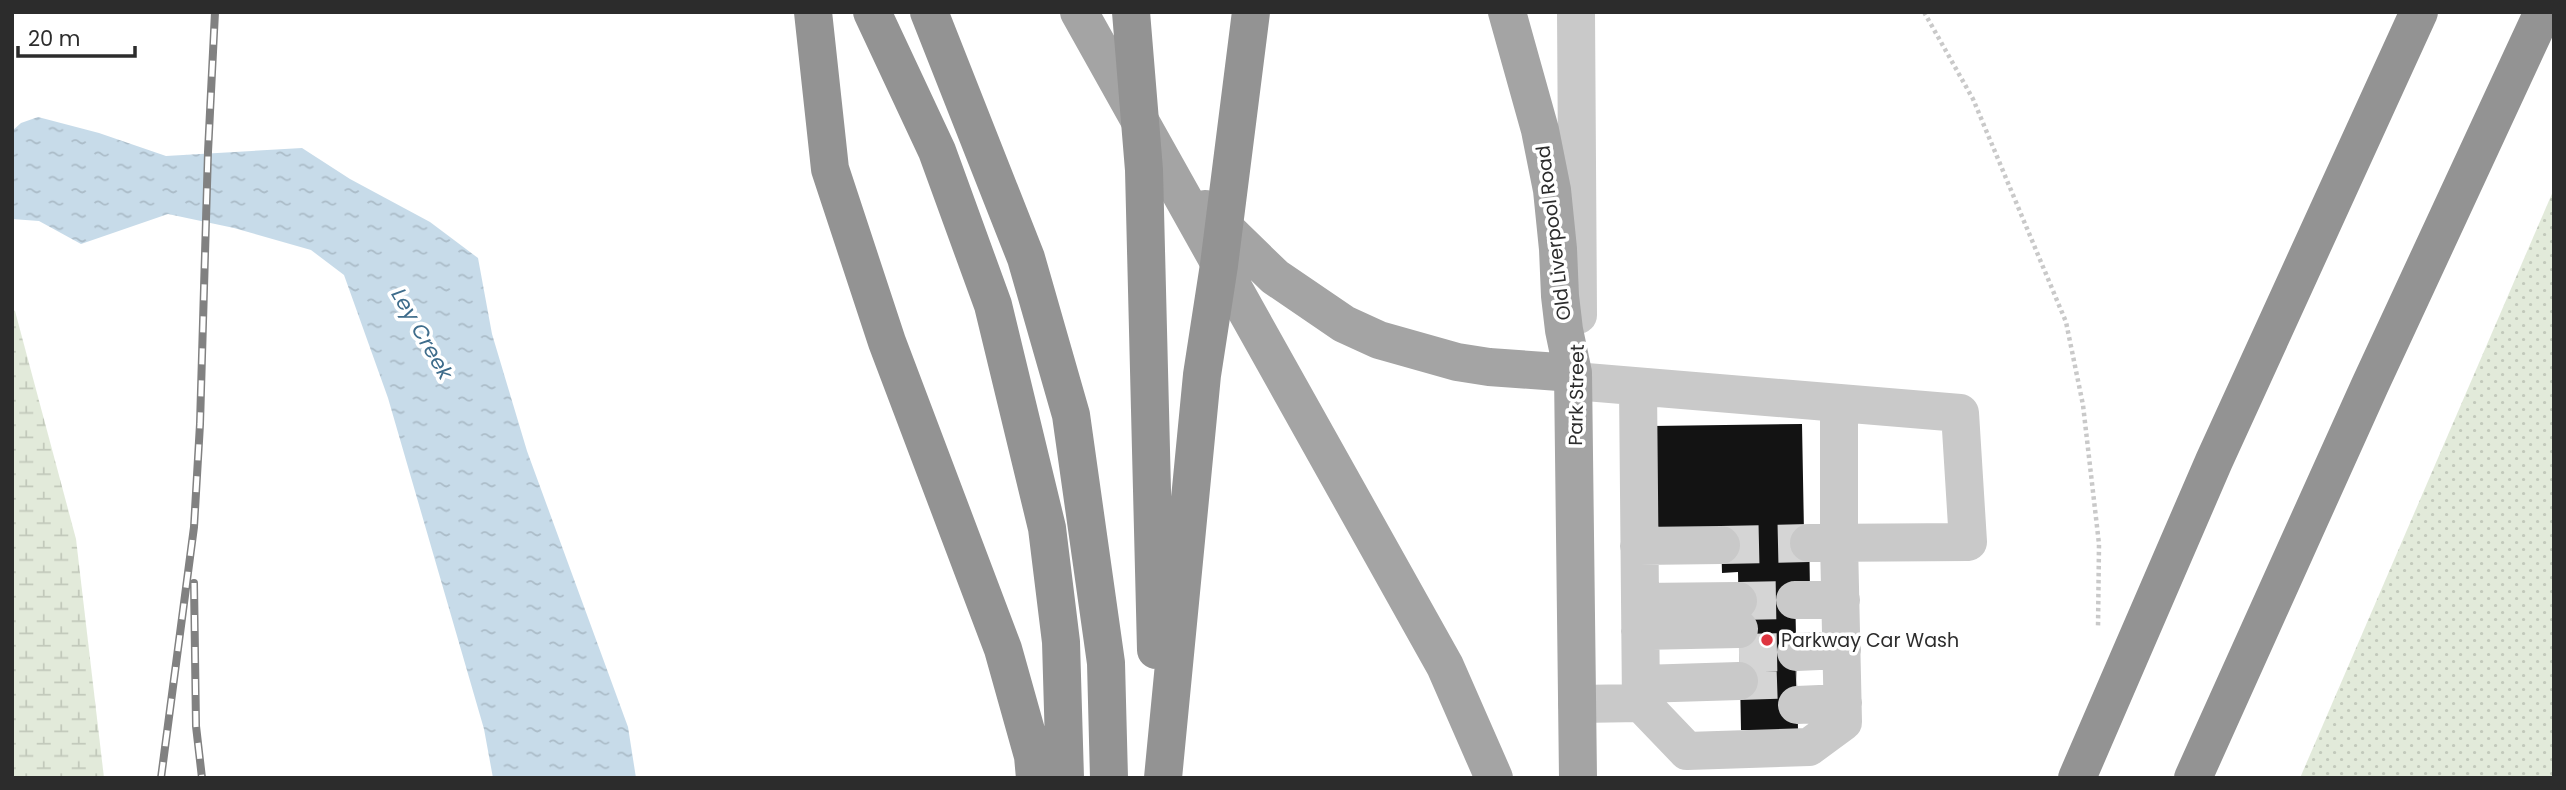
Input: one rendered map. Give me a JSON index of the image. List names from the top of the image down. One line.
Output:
{"streets":{"main road":["Old Liverpool Road","Park Street"]},"crossings":[["Old Liverpool Road","Park Street"]],"water":["Ley Creek"],"places":["Parkway Car Wash"],"scale_bar":"20 m"}
